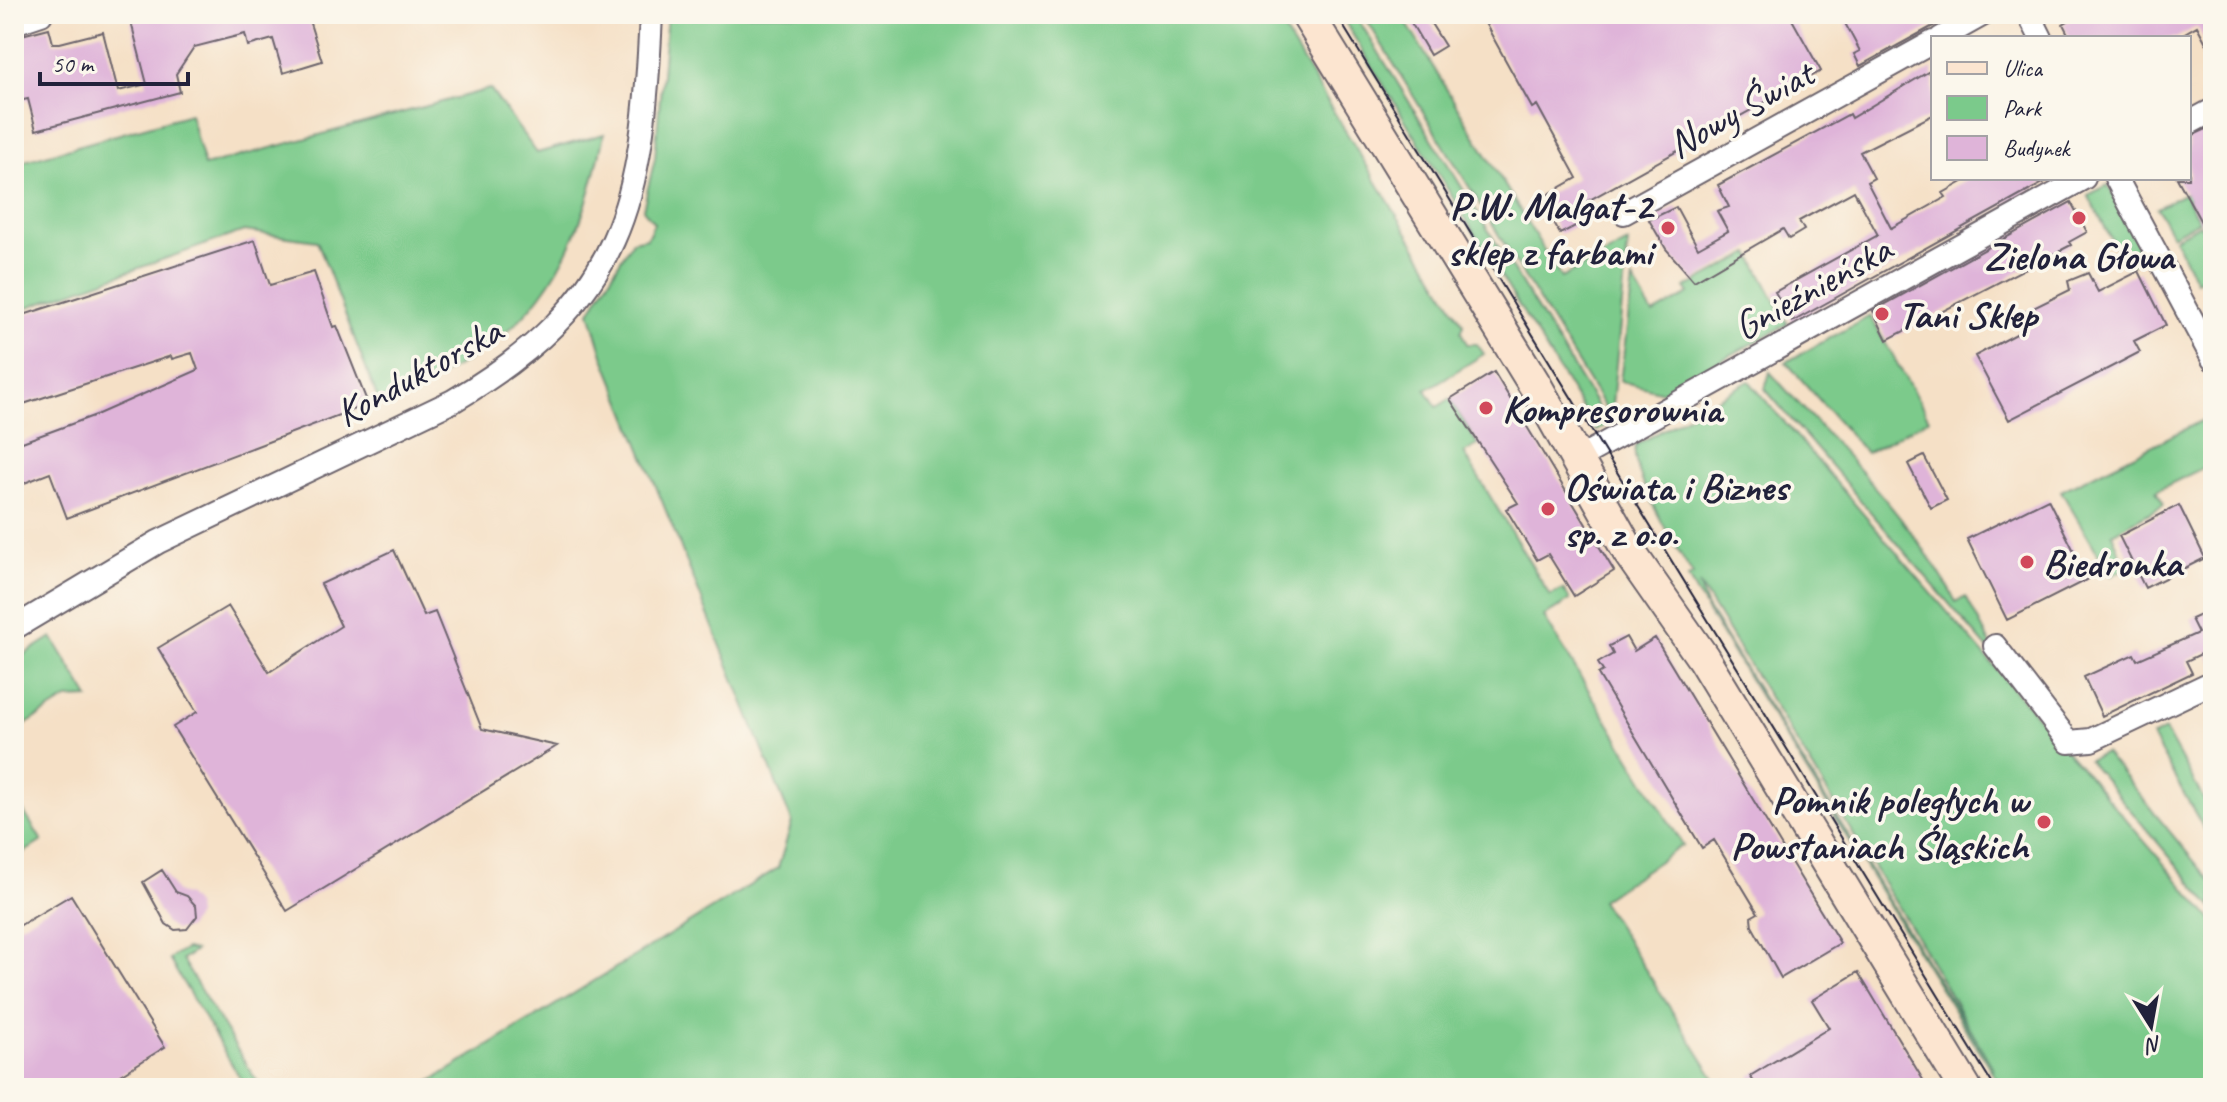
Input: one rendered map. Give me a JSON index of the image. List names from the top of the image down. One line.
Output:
{"streets":{"street":["Nowy Świat","Gnieźnieńska","Konduktorska"]},"places":["Zielona Głowa","P.W. Malgat-2 sklep z farbami","Tani Sklep","Kompresorownia","Oświata i Biznes sp. z o.o.","Biedronka","Pomnik poległych w Powstaniach Śląskich"],"legend":["Ulica","Park","Budynek"],"scale_bar":"50 m","north":"bottom"}
